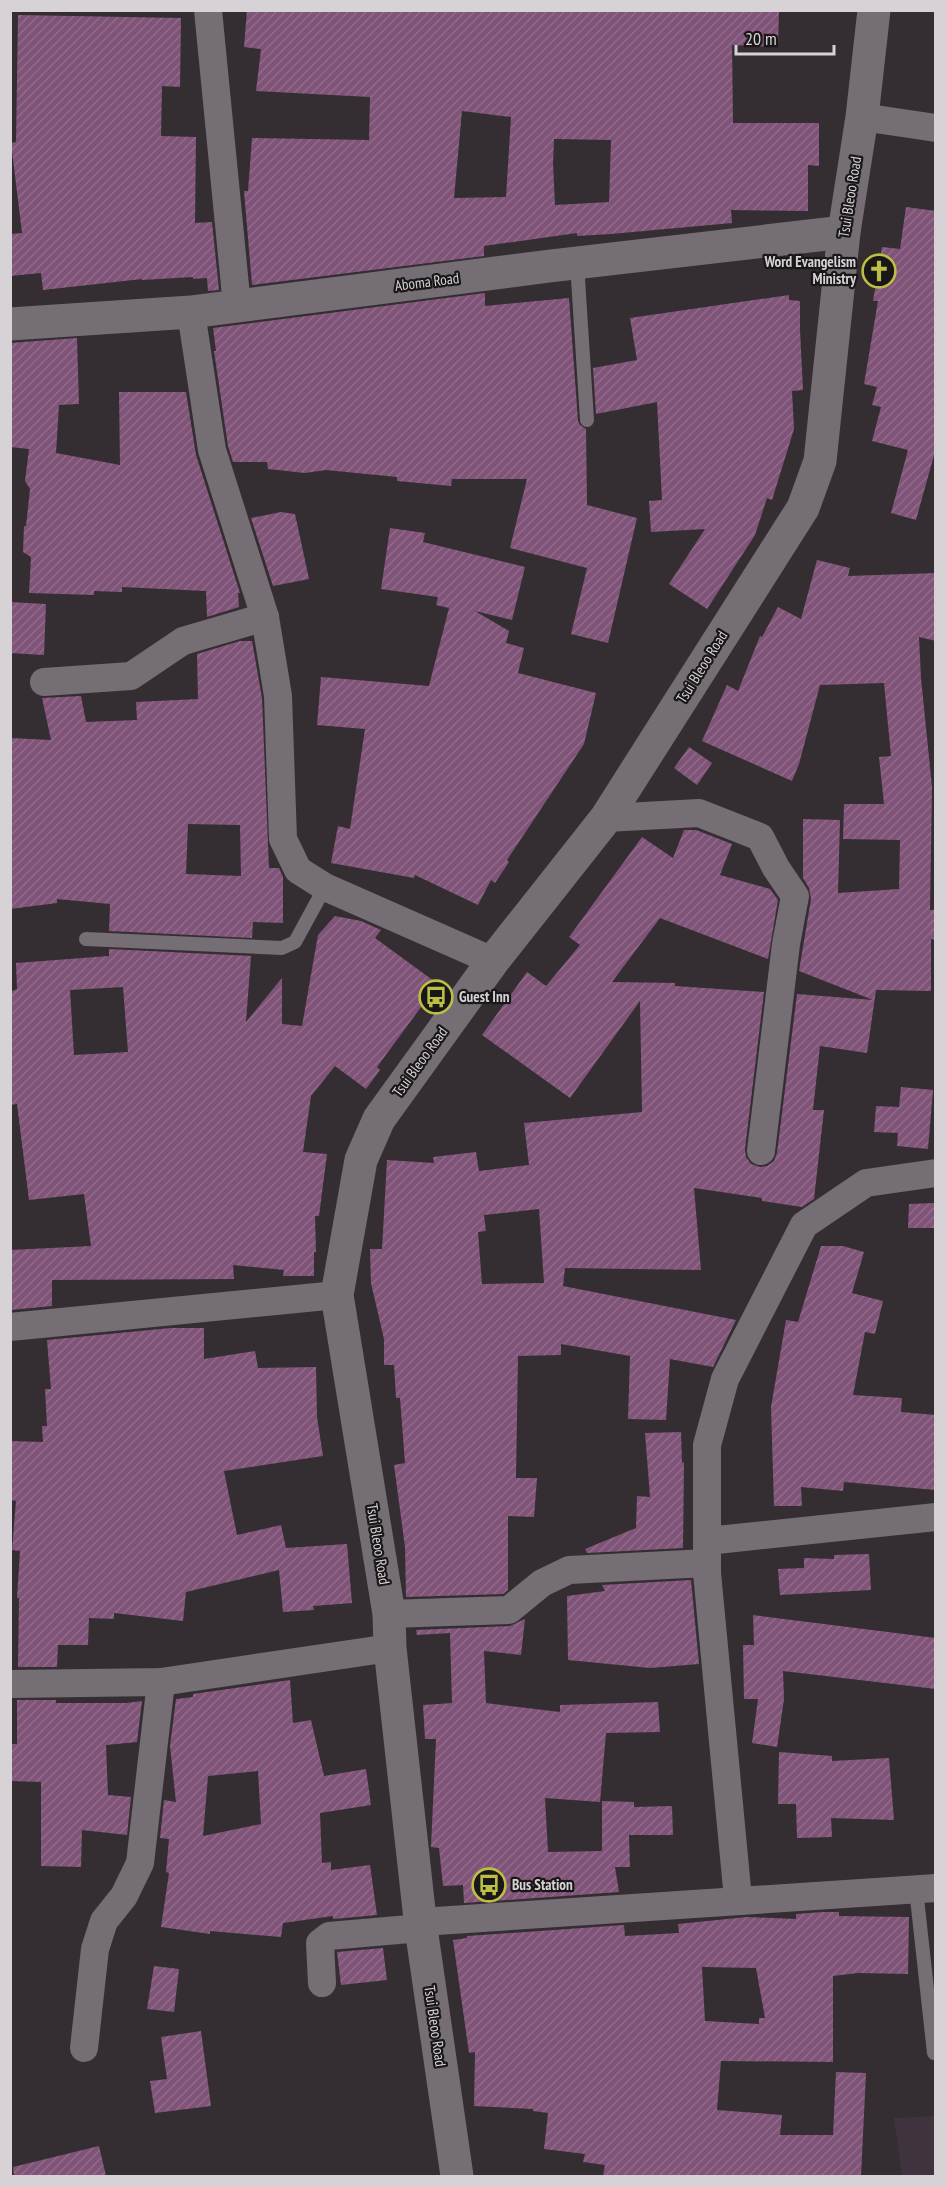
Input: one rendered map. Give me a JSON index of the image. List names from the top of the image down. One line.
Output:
{"streets":{"street":["Tsui Bleoo Road","Aboma Road"]},"crossings":[["Tsui Bleoo Road","Aboma Road"]],"places":{"church":["Word Evangelism Ministry"],"bus stop":["Guest Inn","Bus Station"]},"scale_bar":"20 m"}
